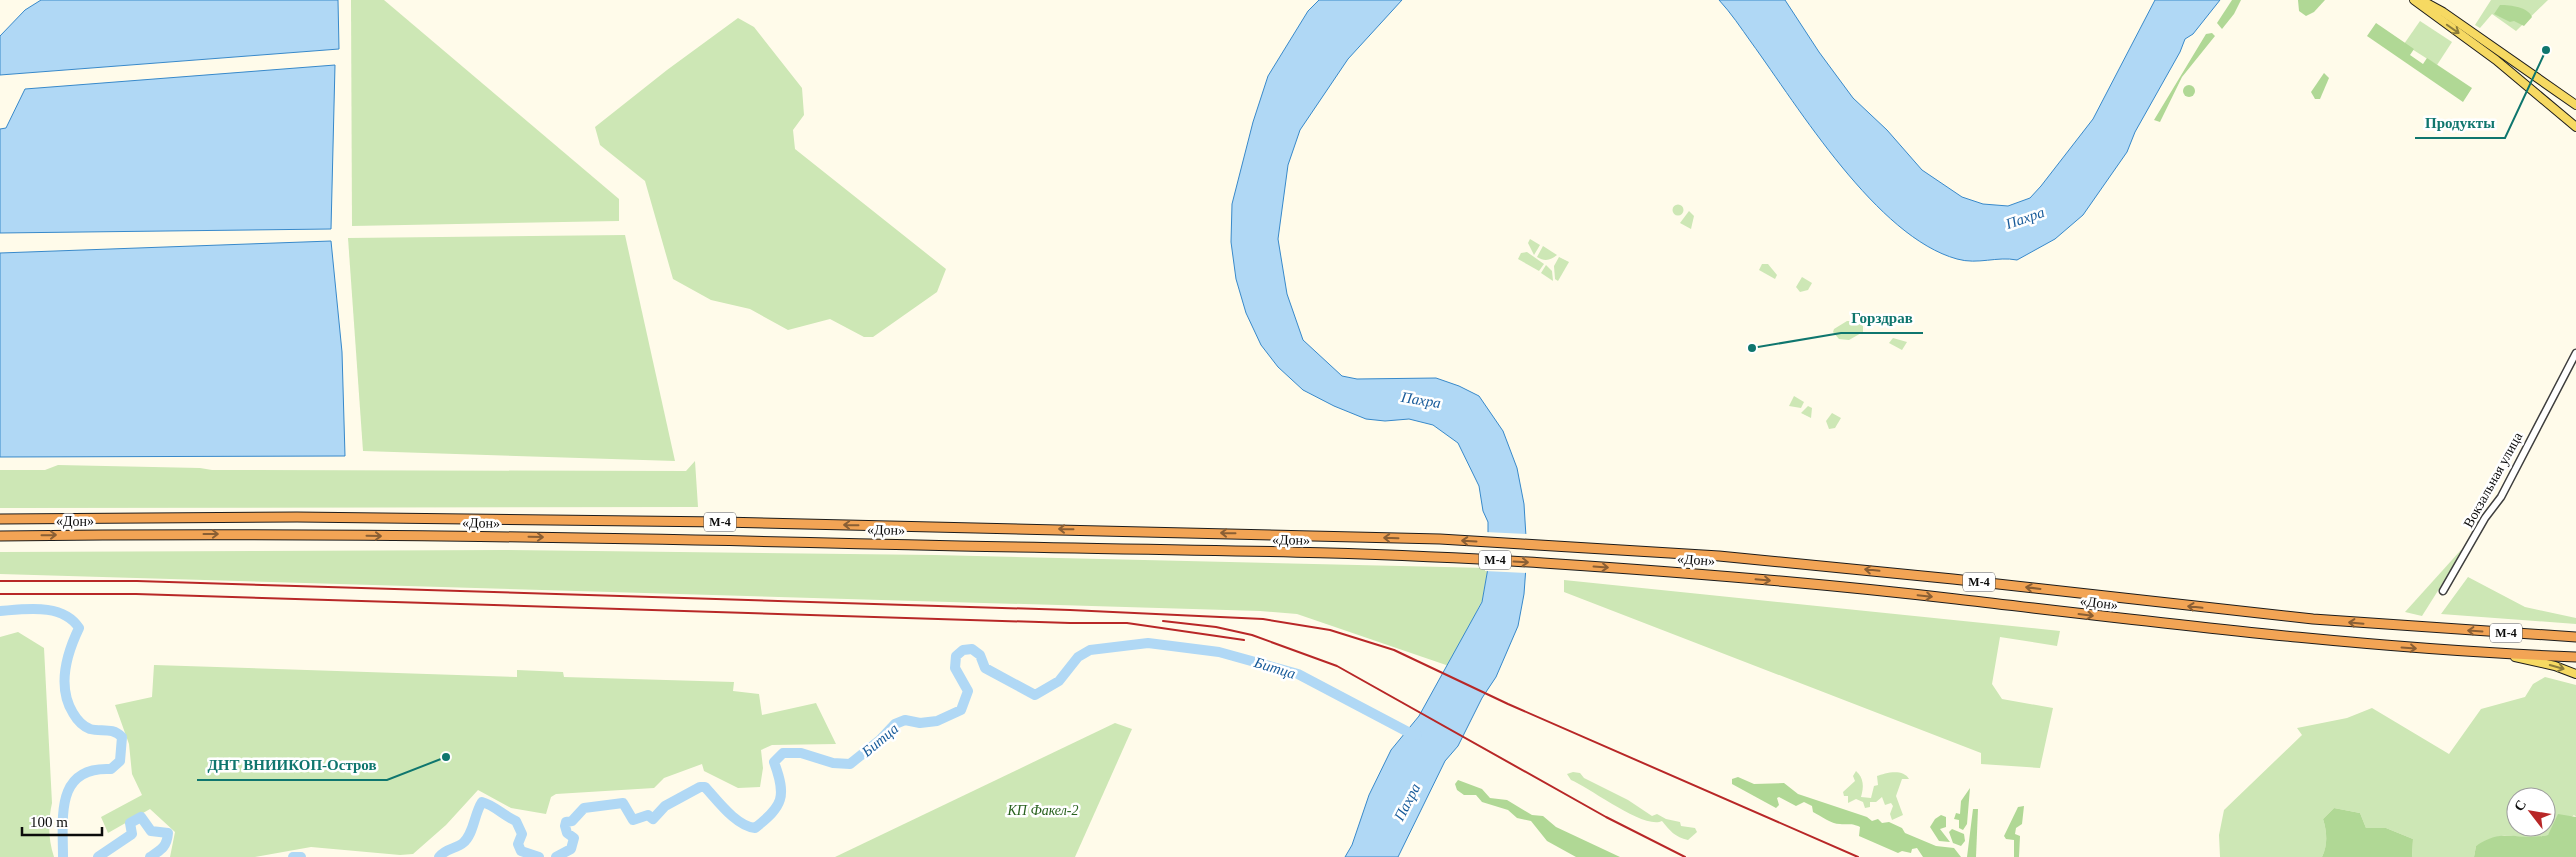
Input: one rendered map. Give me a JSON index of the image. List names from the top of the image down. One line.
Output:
{"streets":{"highway":["«Дон»","М-4"],"street":["Вокзальная улица"]},"water":["Пахра","Битца"],"parks":["КП Факел-2"],"places":["Продукты","Горздрав","ДНТ ВНИИКОП-Остров"],"scale_bar":"100 m","north":"top left"}
